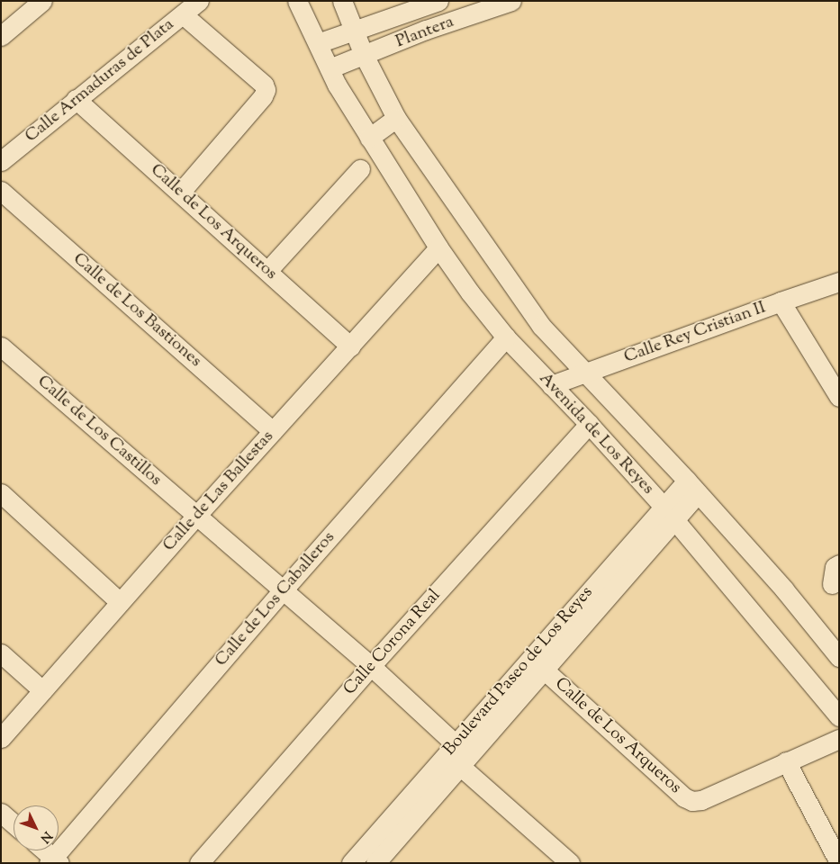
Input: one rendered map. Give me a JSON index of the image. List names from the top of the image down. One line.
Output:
{"streets":{"street":["Plantera","Calle Armaduras de Plata","Calle de Los Arqueros","Calle de Los Bastiones","Calle Rey Cristian II","Calle de Los Castillos","Avenida de Los Reyes","Calle de Las Ballestas","Calle de Los Caballeros","Calle Corona Real","Boulevard Paseo de Los Reyes"]},"crossings":[["Plantera","Avenida de Los Reyes"],["Calle Armaduras de Plata","Calle de Los Arqueros"],["Calle de Los Arqueros","Calle de Las Ballestas"],["Calle de Los Arqueros","Boulevard Paseo de Los Reyes"],["Calle de Los Bastiones","Calle de Las Ballestas"],["Calle Rey Cristian II","Avenida de Los Reyes"],["Calle de Los Castillos","Calle de Las Ballestas"],["Calle de Los Castillos","Calle de Los Caballeros"],["Calle de Los Castillos","Calle Corona Real"],["Calle de Los Castillos","Boulevard Paseo de Los Reyes"],["Avenida de Los Reyes","Calle de Las Ballestas"],["Avenida de Los Reyes","Calle de Los Caballeros"],["Avenida de Los Reyes","Calle Corona Real"],["Avenida de Los Reyes","Boulevard Paseo de Los Reyes"]],"north":"bottom right"}
